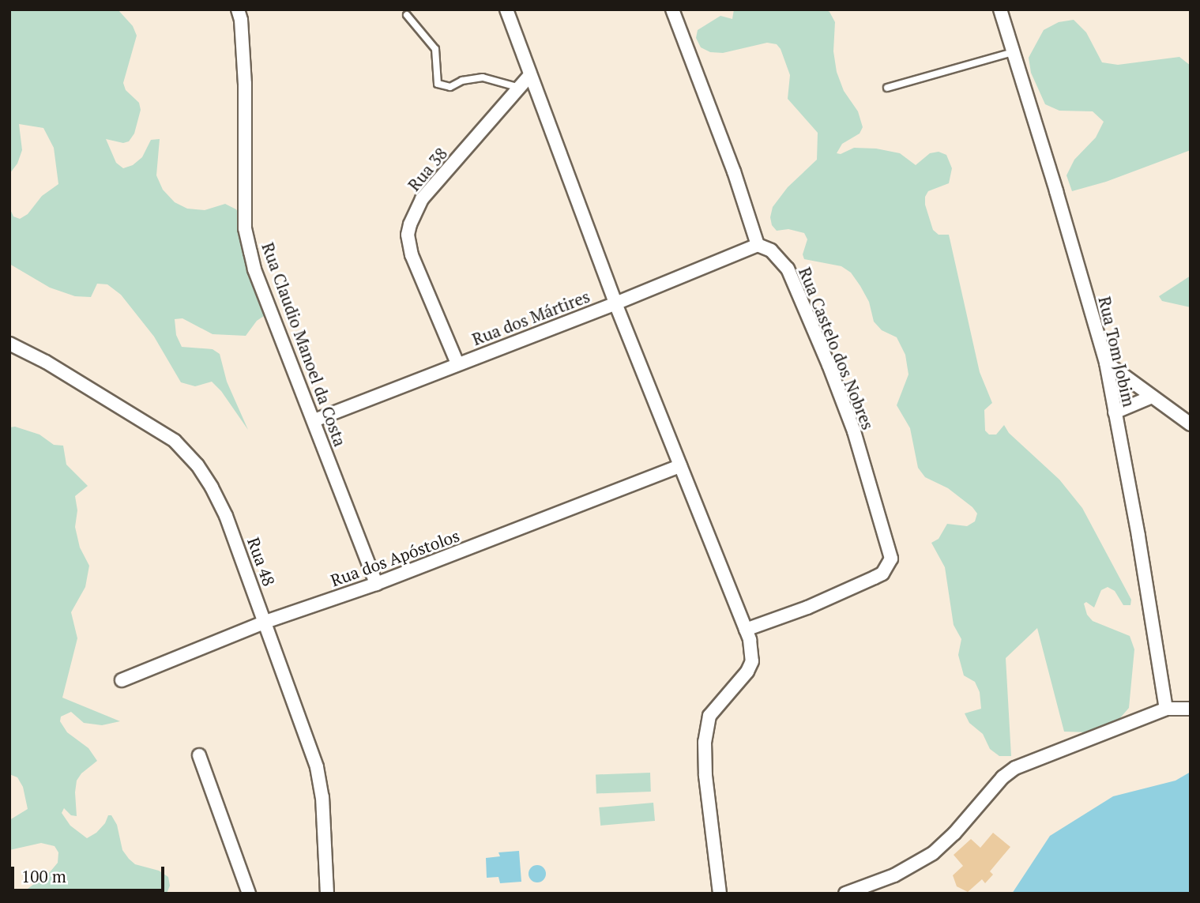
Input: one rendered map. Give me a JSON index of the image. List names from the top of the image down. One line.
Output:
{"streets":{"street":["Rua 38","Rua dos Mártires","Rua Claudio Manoel da Costa","Rua Castelo dos Nobres","Rua Tom Jobim","Rua dos Apóstolos","Rua 48"]},"crossings":[["Rua 38","Rua dos Mártires"],["Rua dos Mártires","Rua Claudio Manoel da Costa"],["Rua dos Mártires","Rua Castelo dos Nobres"],["Rua Claudio Manoel da Costa","Rua dos Apóstolos"],["Rua dos Apóstolos","Rua 48"]],"scale_bar":"100 m"}
